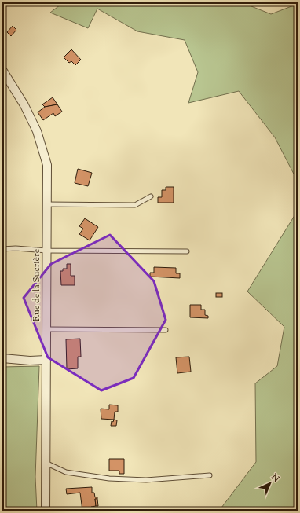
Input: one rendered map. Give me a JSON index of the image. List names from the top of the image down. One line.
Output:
{"streets":{"street":["Rue de la Sucrière"]},"north":"top right"}
